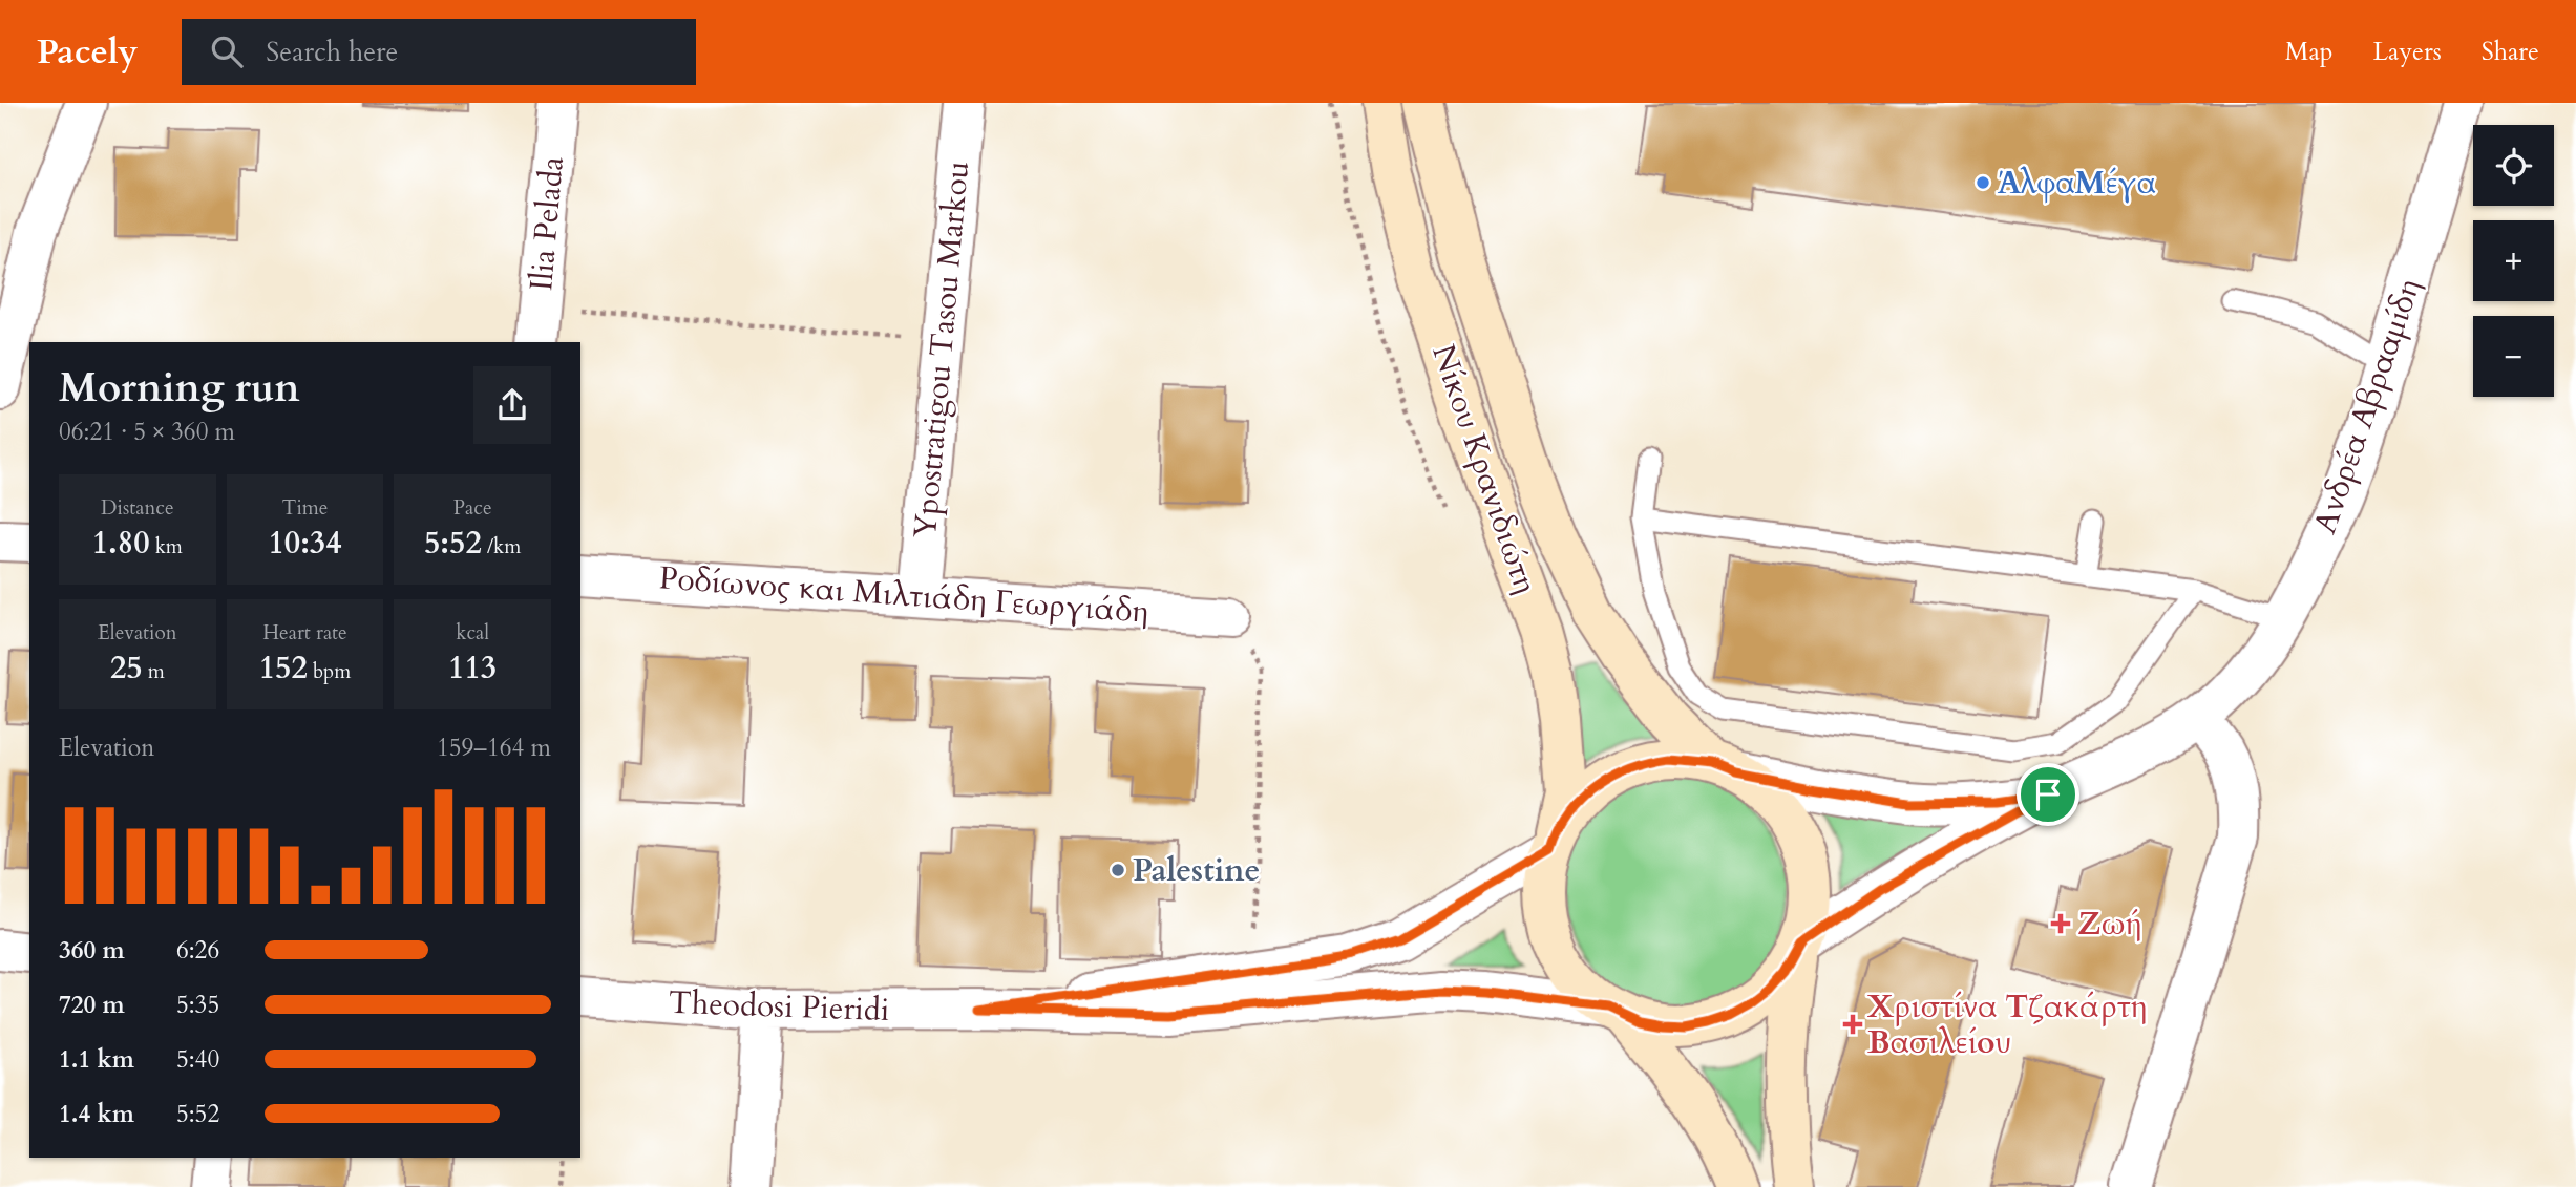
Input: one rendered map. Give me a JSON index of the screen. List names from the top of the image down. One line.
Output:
{"streets":{"main road":["Νίκου Κρανιδιώτη"],"street":["Ilia Pelada","Ypostratigou Tasou Markou","Ανδρέα Αβρααμίδη","Ροδίωνος και Μιλτιάδη Γεωργιάδη","Theodosi Pieridi"]},"crossings":[["Ypostratigou Tasou Markou","Ροδίωνος και Μιλτιάδη Γεωργιάδη"],["Ανδρέα Αβρααμίδη","Νίκου Κρανιδιώτη"],["Νίκου Κρανιδιώτη","Theodosi Pieridi"]],"places":{"other":["ΆλφαΜέγα","Palestine"],"health":["Ζωή","Χριστίνα Τζακάρτη Βασιλείου"]},"page":{"header":"Pacely","search":"Search here","nav":["Map","Layers","Share"],"map_buttons":["+","−"],"heading":["Morning run","06:21 · 5 × 360 m"],"stats":[["Distance","1.80 km"],["Time","10:34"],["Pace","5:52 /km"],["Elevation","25 m"],["Heart rate","152 bpm"],["kcal","113"]],"chart":["Elevation","159–164 m"],"list":[{"name":"360 m","note":"6:26"},{"name":"720 m","note":"5:35"},{"name":"1.1 km","note":"5:40"},{"name":"1.4 km","note":"5:52"}]}}
